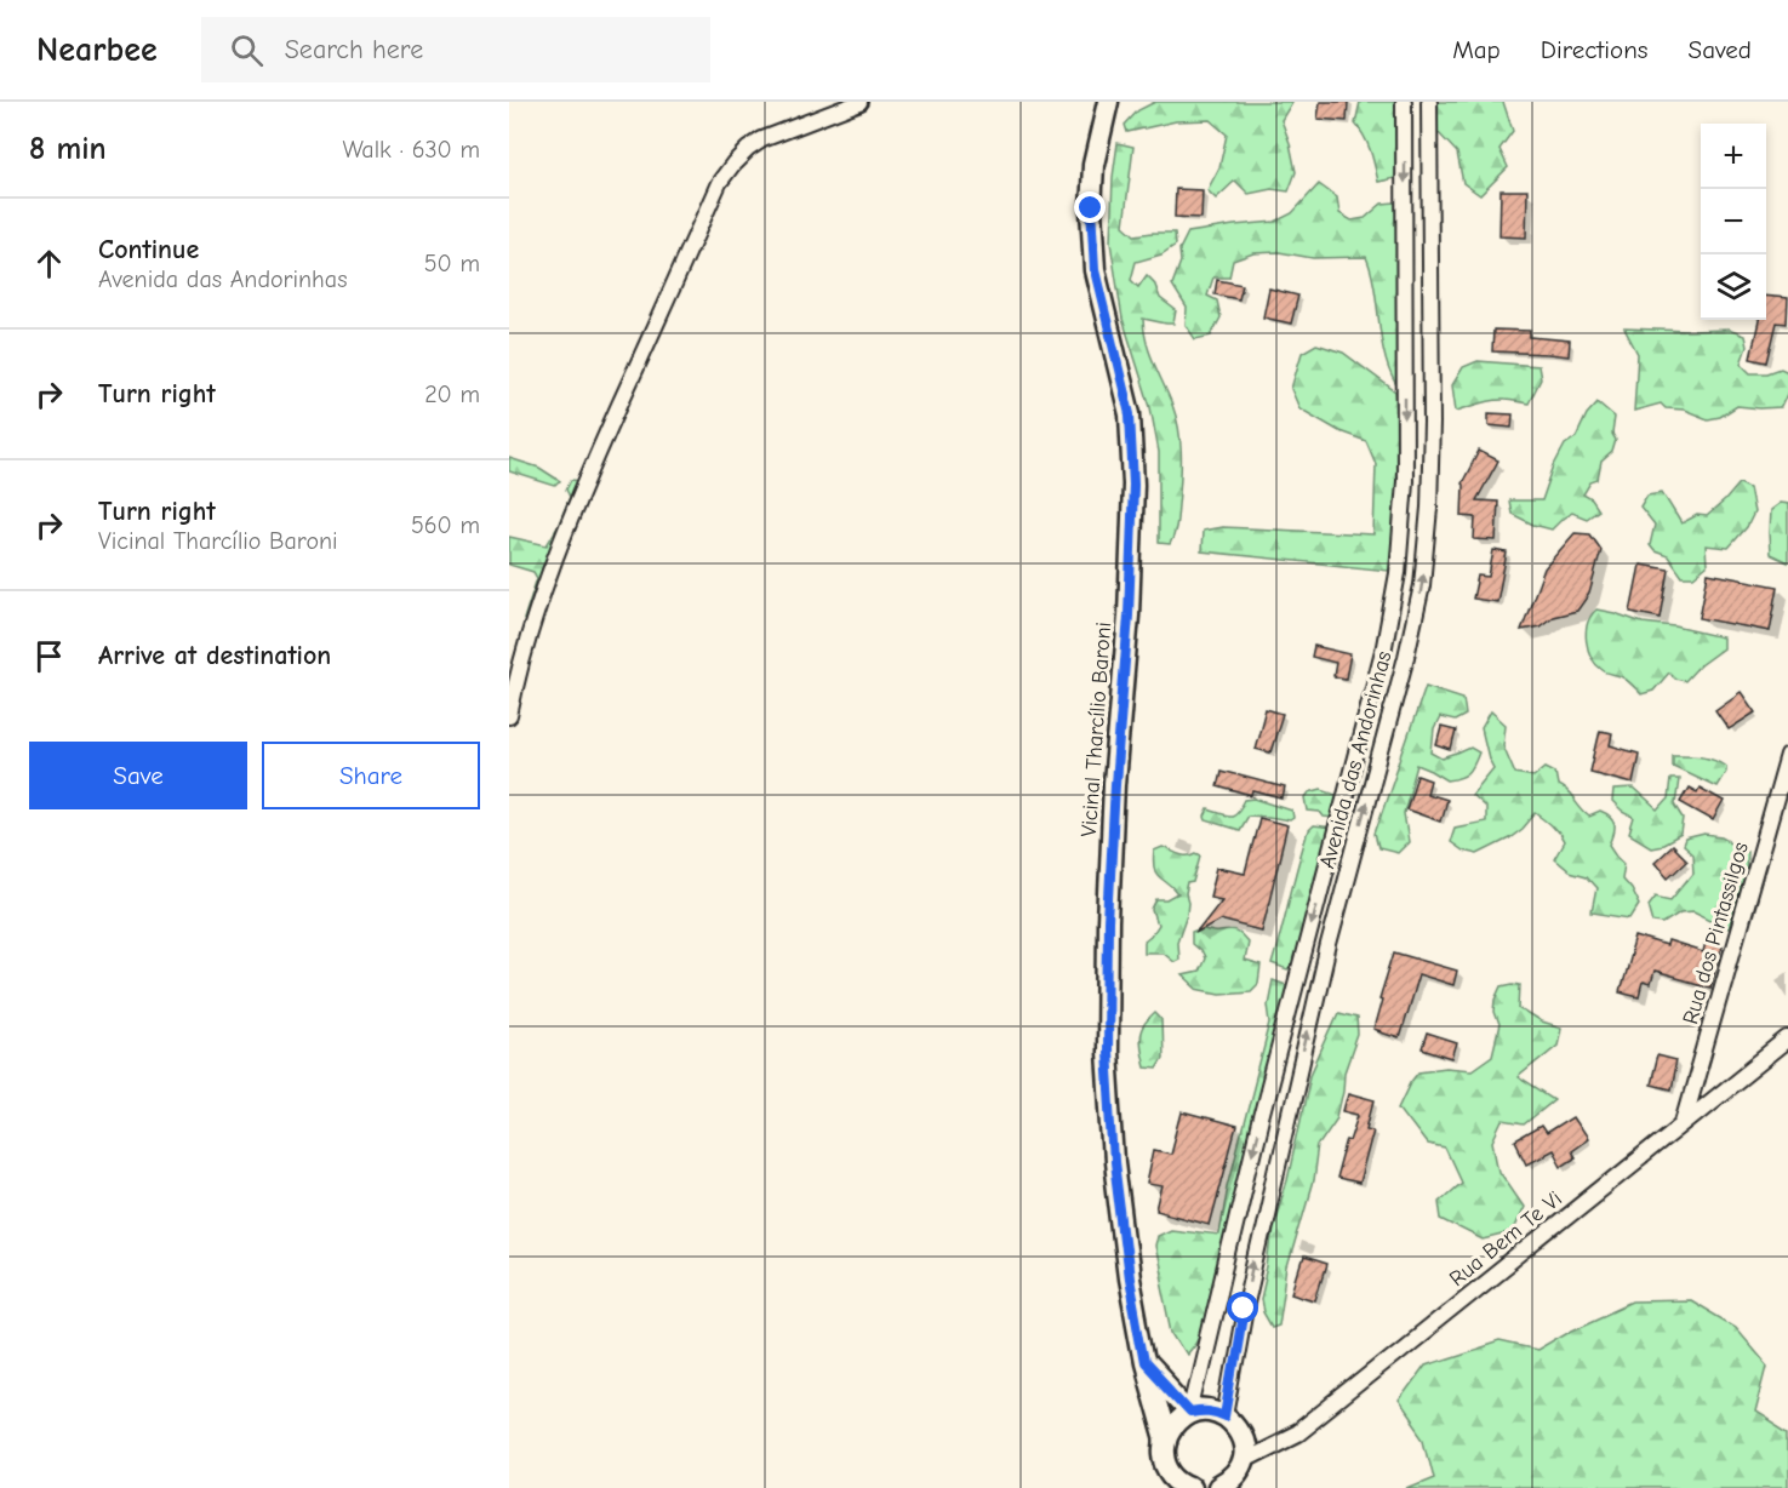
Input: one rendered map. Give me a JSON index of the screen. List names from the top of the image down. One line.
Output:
{"streets":{"main road":["Vicinal Tharcílio Baroni"],"street":["Avenida das Andorinhas","Rua dos Pintassilgos","Rua Bem Te Vi"]},"crossings":[["Rua dos Pintassilgos","Rua Bem Te Vi"]],"page":{"header":"Nearbee","search":"Search here","nav":["Map","Directions","Saved"],"heading":["8 min","Walk · 630 m"],"map_buttons":["+","−"],"list":[["Continue","Avenida das Andorinhas","50 m"],["Turn right","20 m"],["Turn right","Vicinal Tharcílio Baroni","560 m"],"Arrive at destination"],"buttons":["Save","Share"]}}
